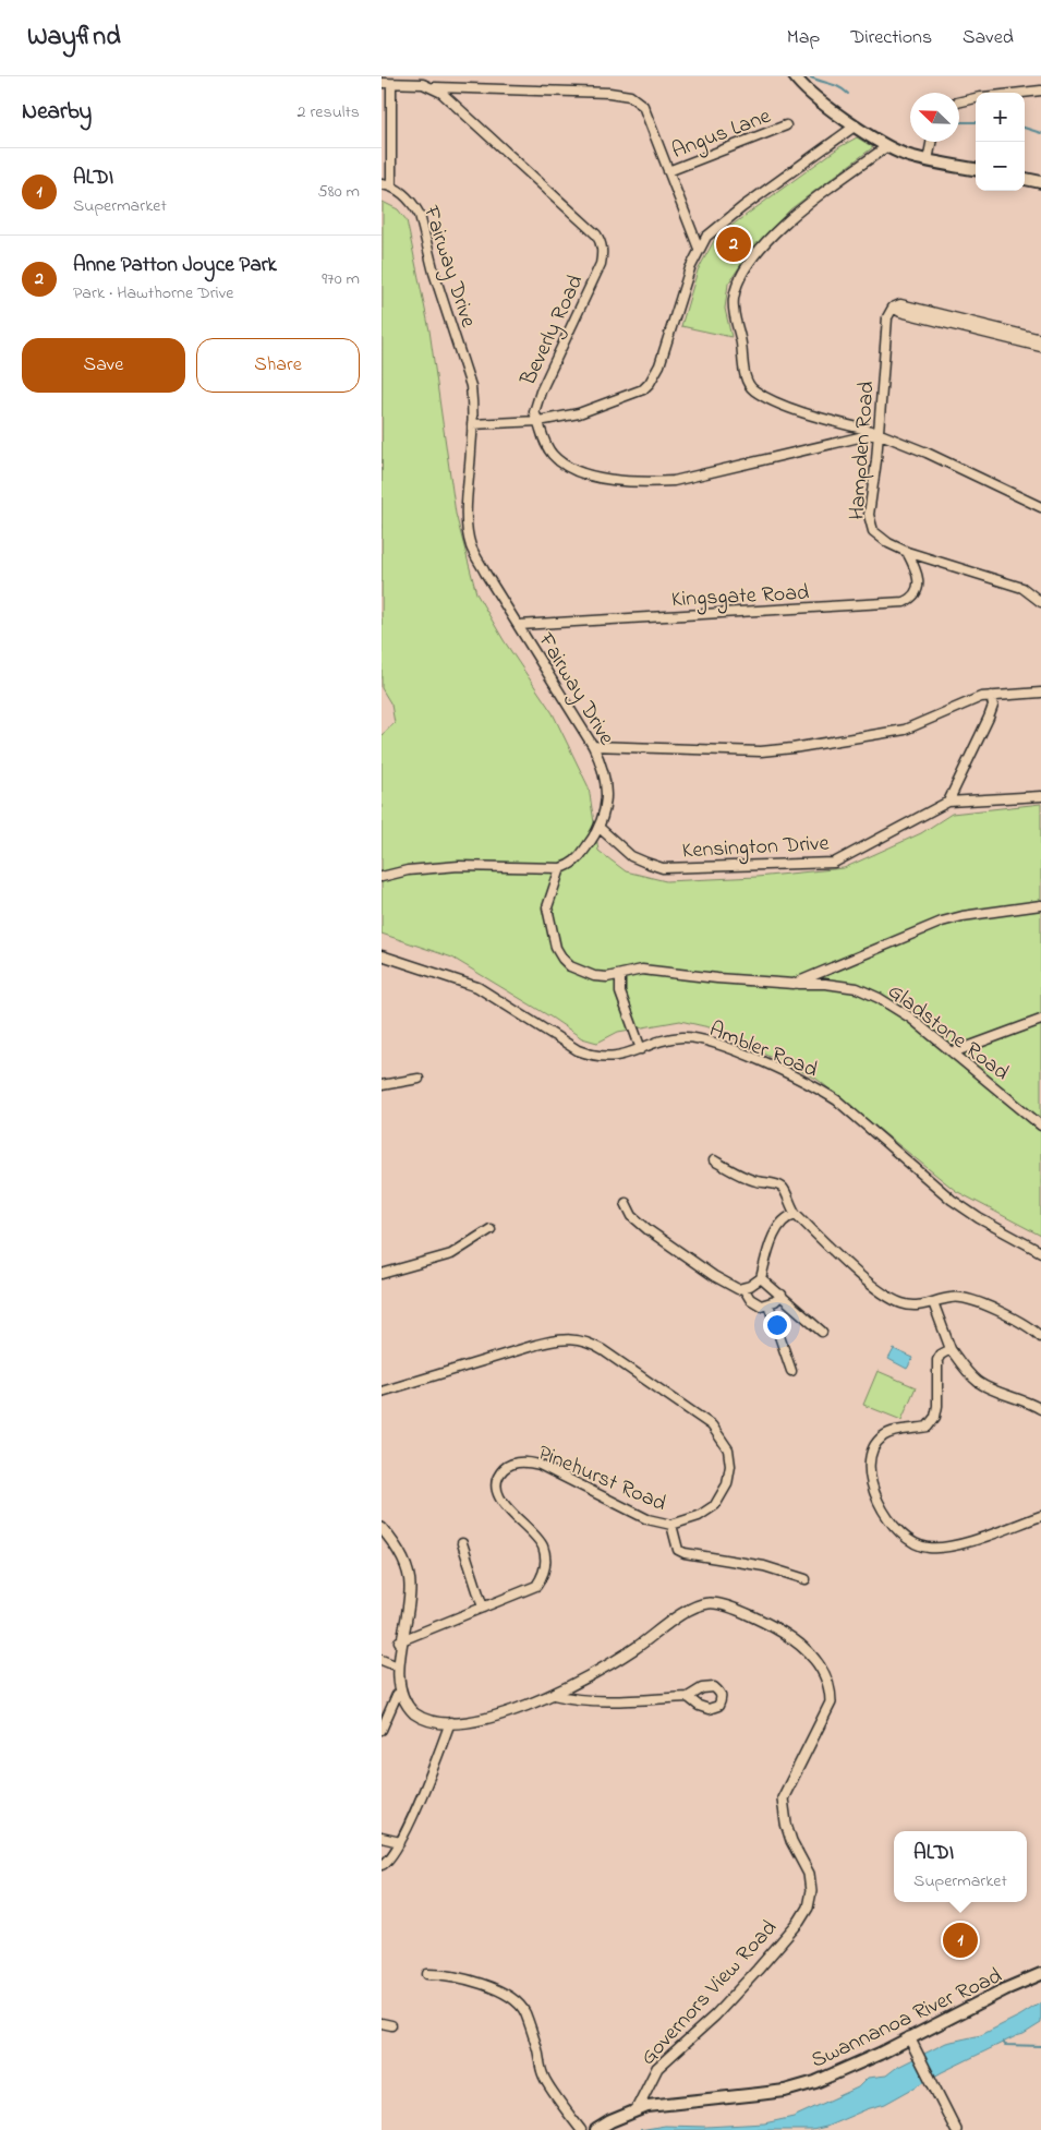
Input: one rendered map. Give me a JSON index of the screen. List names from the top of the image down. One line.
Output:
{"streets":{"main road":["Swannanoa River Road"],"street":["Angus Lane","Fairway Drive","Beverly Road","Hampden Road","Kingsgate Road","Kensington Drive","Gladstone Road","Ambler Road","Pinehurst Road","Governors View Road"]},"crossings":[["Fairway Drive","Kingsgate Road"],["Fairway Drive","Kensington Drive"],["Beverly Road","Hampden Road"],["Hampden Road","Kingsgate Road"],["Governors View Road","Swannanoa River Road"]],"north":"top left","page":{"header":"Wayfind","nav":["Map","Directions","Saved"],"heading":["Nearby","2 results"],"map_buttons":["+","−"],"list":[{"mark":"1","name":"ALDI","note":"Supermarket","value":"580 m"},{"mark":"2","name":"Anne Patton Joyce Park","note":"Park · Hawthorne Drive","value":"970 m"}],"pins":["2","1"],"buttons":["Save","Share"],"popup":["ALDI","Supermarket"]}}
